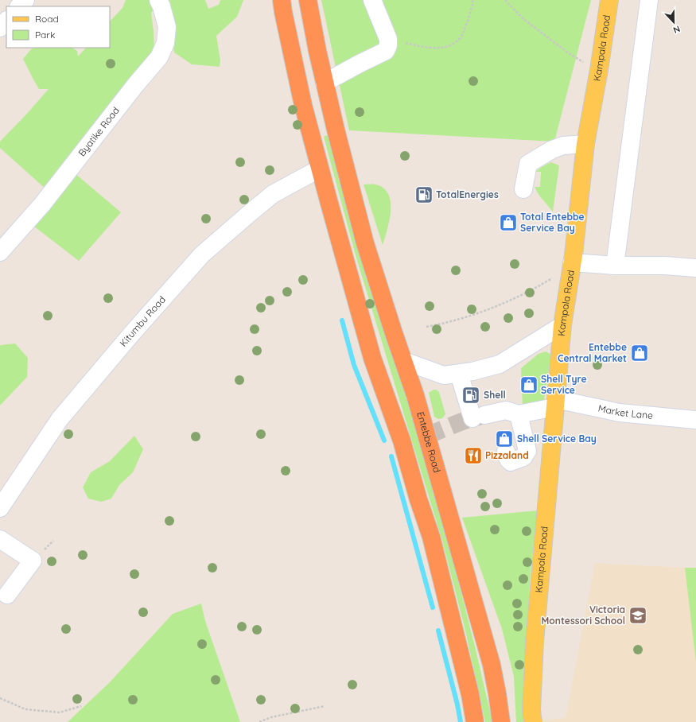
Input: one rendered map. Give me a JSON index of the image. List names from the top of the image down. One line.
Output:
{"streets":{"highway":["Entebbe Road"],"main road":["Kampala Road"],"street":["Byatike Road","Kitumbu Road","Market Lane"]},"crossings":[["Kampala Road","Market Lane"]],"places":{"fuel station":["TotalEnergies","Shell"],"shop":["Total Entebbe Service Bay","Entebbe Central Market","Shell Tyre Service","Shell Service Bay"],"restaurant":["Pizzaland"],"school or university":["Victoria Montessori School"]},"legend":["Road","Park"],"north":"bottom"}
